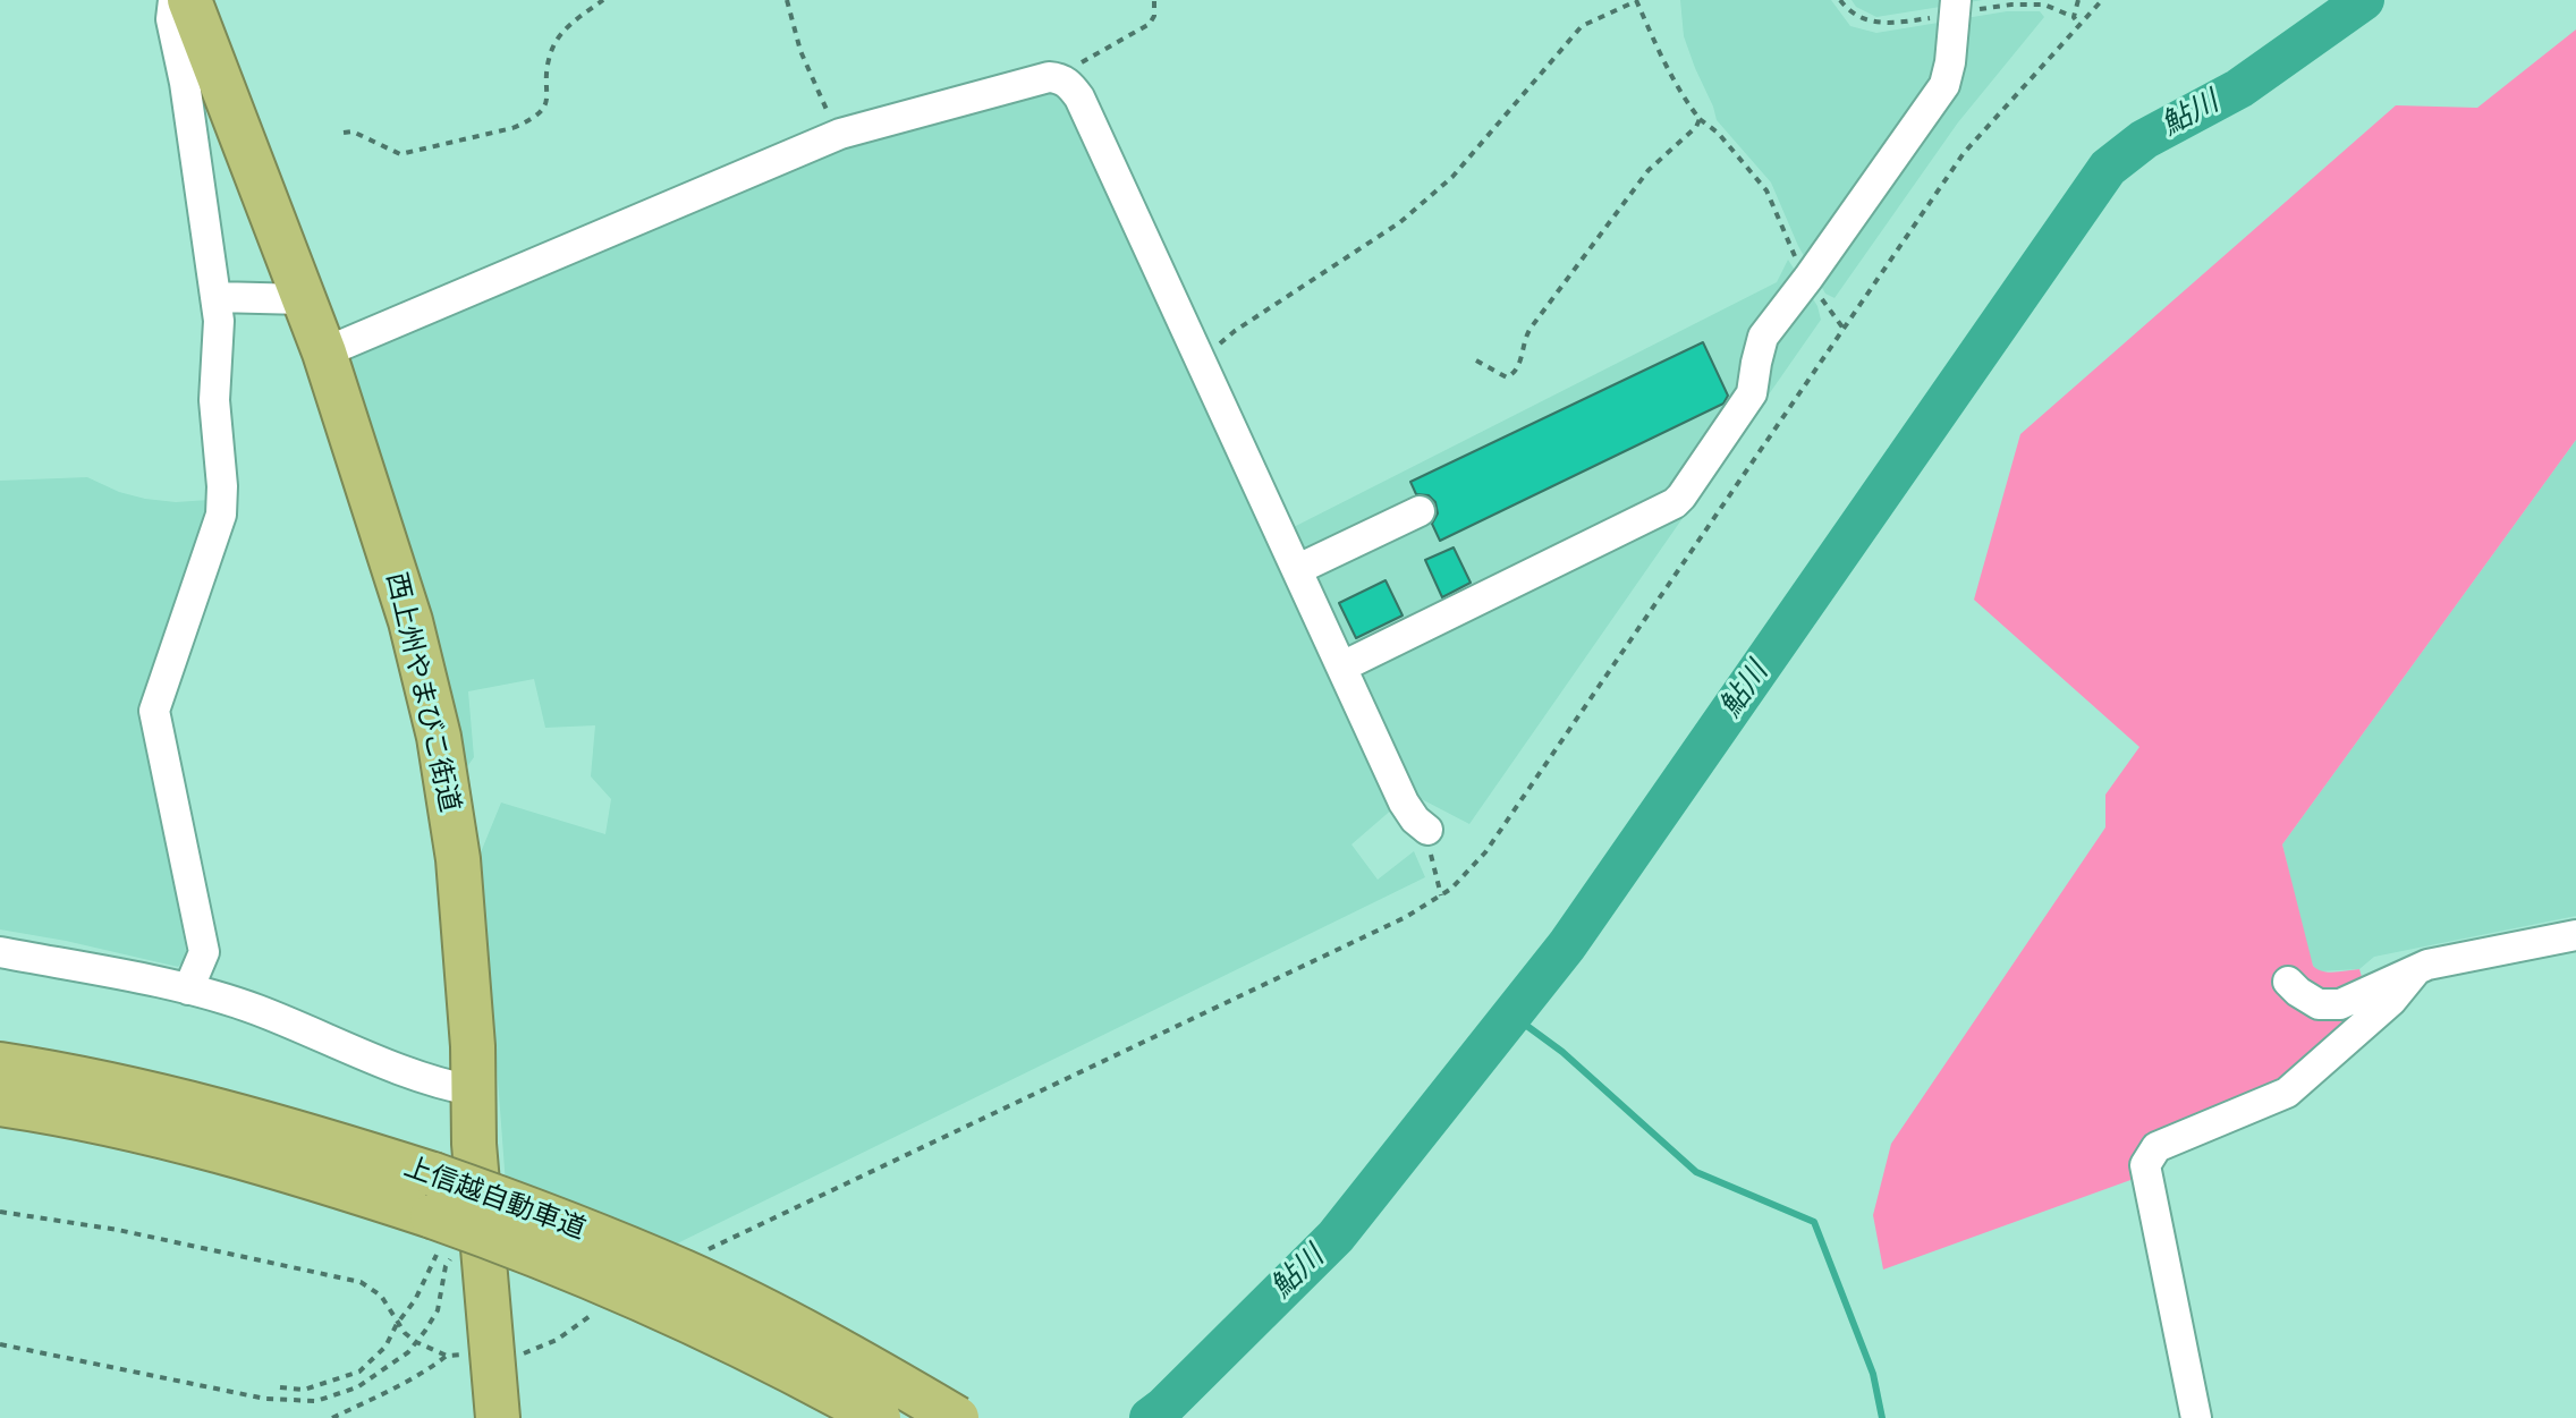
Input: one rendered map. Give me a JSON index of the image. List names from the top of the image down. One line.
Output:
{"streets":{"highway":["西上州やまびこ街道","上信越自動車道"]},"water":["鮎川"]}
